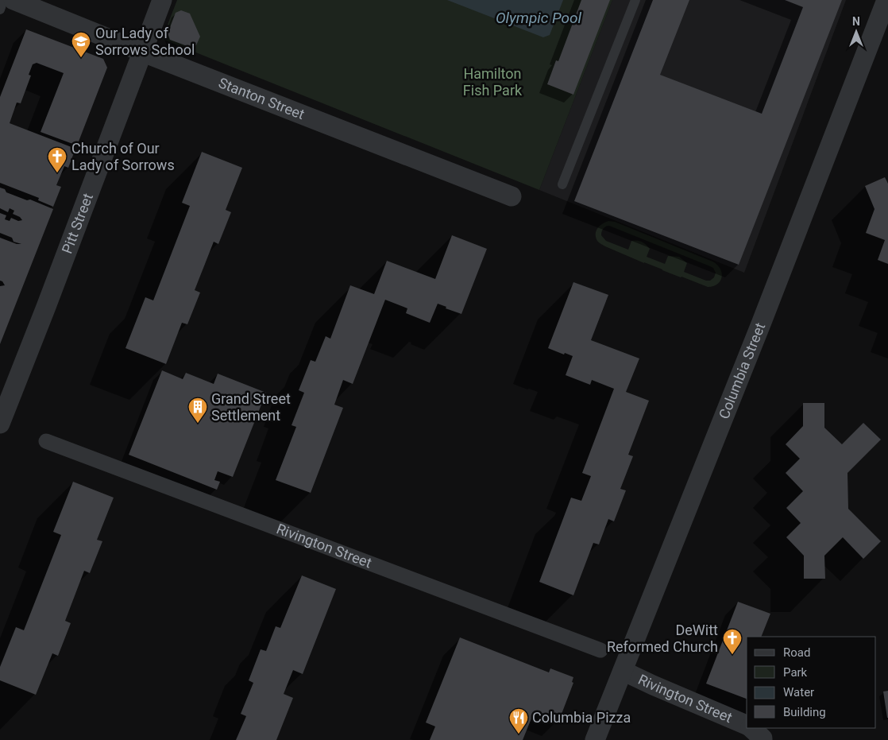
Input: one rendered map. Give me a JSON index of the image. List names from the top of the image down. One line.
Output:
{"streets":{"street":["Stanton Street","Pitt Street","Columbia Street","Rivington Street"]},"crossings":[["Stanton Street","Pitt Street"],["Columbia Street","Rivington Street"]],"water":["Olympic Pool"],"parks":["Hamilton Fish Park"],"places":{"school or university":["Our Lady of Sorrows School"],"church":["Church of Our Lady of Sorrows","DeWitt Reformed Church"],"building":["Grand Street Settlement"],"restaurant":["Columbia Pizza"]},"legend":["Road","Park","Water","Building"],"north":"top"}
